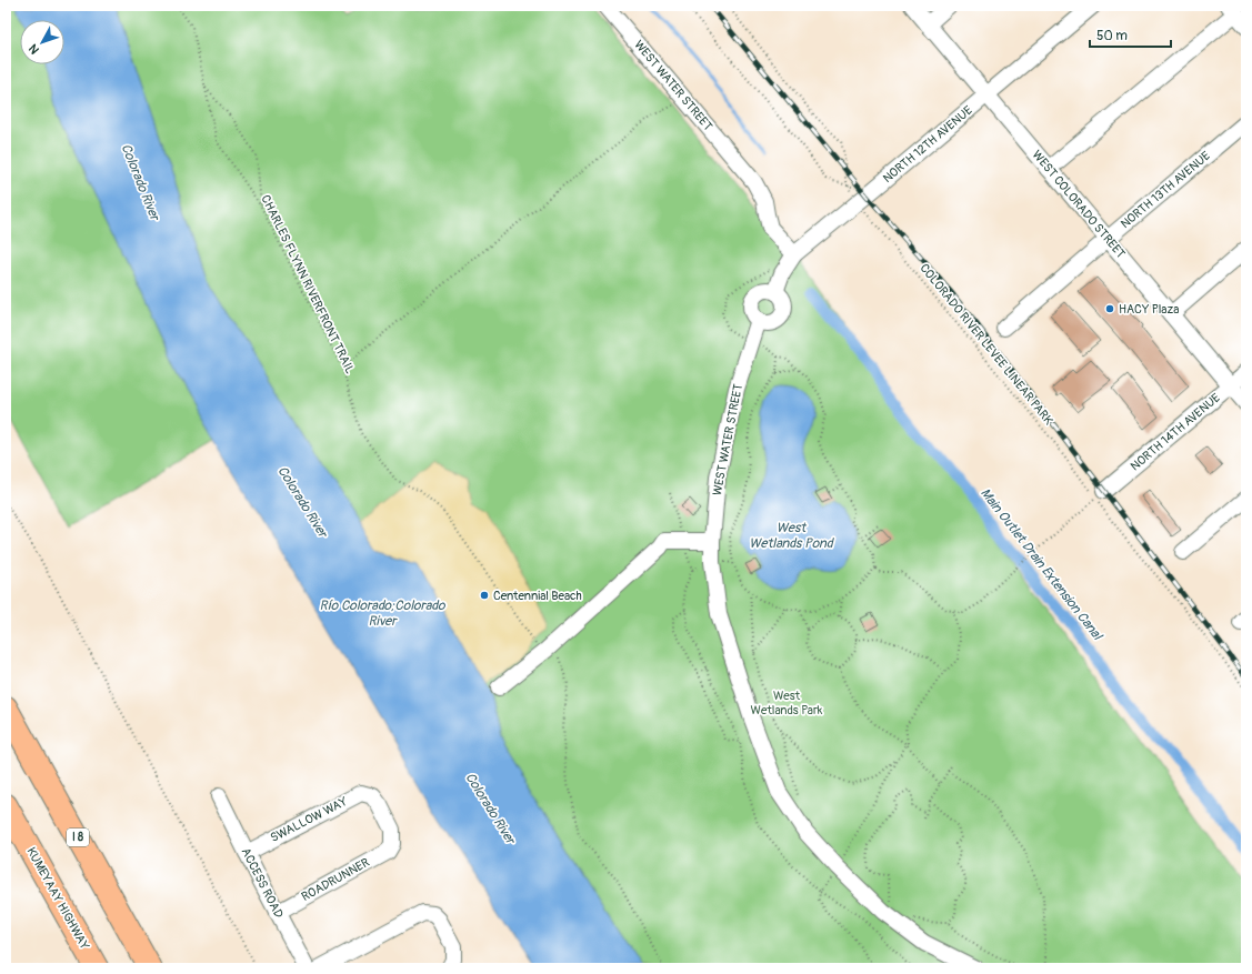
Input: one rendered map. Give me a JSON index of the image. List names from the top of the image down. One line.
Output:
{"streets":{"highway":["I 8","KUMEYAAY HIGHWAY"],"street":["WEST WATER STREET","NORTH 12TH AVENUE","NORTH 13TH AVENUE","WEST COLORADO STREET","NORTH 14TH AVENUE","SWALLOW WAY","ROADRUNNER","ACCESS ROAD"],"path":["CHARLES FLYNN RIVERFRONT TRAIL","COLORADO RIVER LEVEE LINEAR PARK"]},"crossings":[["WEST WATER STREET","NORTH 12TH AVENUE"],["NORTH 12TH AVENUE","WEST COLORADO STREET"],["NORTH 12TH AVENUE","COLORADO RIVER LEVEE LINEAR PARK"],["NORTH 13TH AVENUE","WEST COLORADO STREET"],["WEST COLORADO STREET","NORTH 14TH AVENUE"],["COLORADO RIVER LEVEE LINEAR PARK","NORTH 14TH AVENUE"],["SWALLOW WAY","ROADRUNNER"],["SWALLOW WAY","ACCESS ROAD"],["ROADRUNNER","ACCESS ROAD"]],"water":["Colorado River","West Wetlands Pond","Main Outlet Drain Extension Canal","Río Colorado;Colorado River"],"parks":["West Wetlands Park"],"places":["HACY Plaza","Centennial Beach"],"scale_bar":"50 m","north":"bottom left"}
